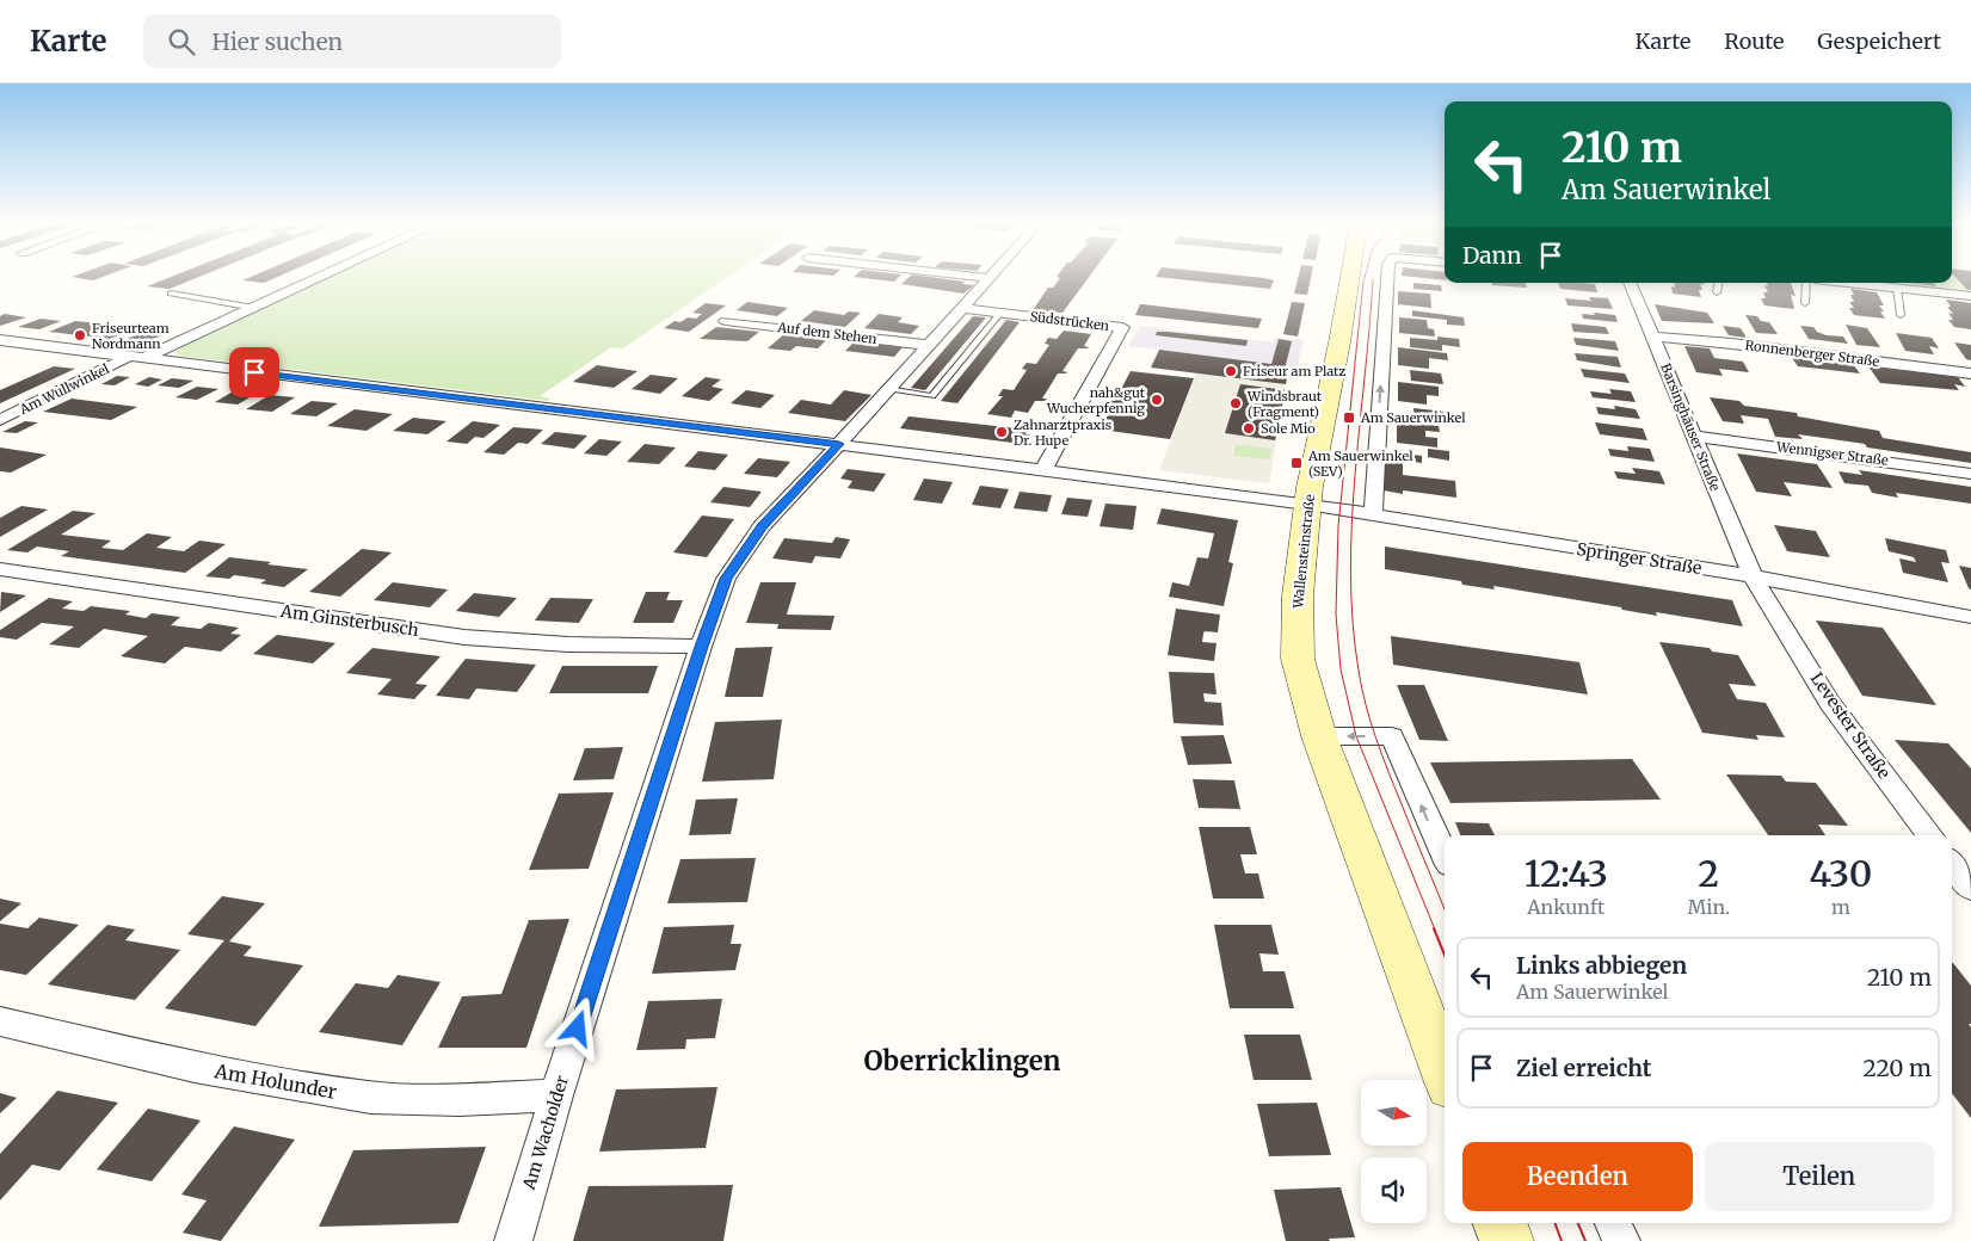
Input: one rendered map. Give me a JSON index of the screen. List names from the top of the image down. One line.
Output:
{"streets":{"street":["Südstrücken","Auf dem Stehen","Ronnenberger Straße","Am Wullwinkel","Barsinghäuser Straße","Wennigser Straße","Wallensteinstraße","Springer Straße","Am Ginsterbusch","Levester Straße","Am Holunder","Am Wacholder"]},"crossings":[["Ronnenberger Straße","Barsinghäuser Straße"],["Barsinghäuser Straße","Wennigser Straße"],["Barsinghäuser Straße","Springer Straße"],["Barsinghäuser Straße","Levester Straße"],["Wallensteinstraße","Springer Straße"],["Springer Straße","Levester Straße"],["Am Ginsterbusch","Am Wacholder"],["Am Holunder","Am Wacholder"]],"districts":["Oberricklingen"],"places":{"other":["Friseurteam Nordmann","Friseur am Platz","nah&gut Wucherpfennig","Windsbraut (Fragment)","Sole Mio","Zahnarztpraxis Dr. Hupe"],"transit":["Am Sauerwinkel","Am Sauerwinkel (SEV)"]},"north":"right","page":{"header":"Karte","search":"Hier suchen","nav":["Karte","Route","Gespeichert"],"turn":["210 m","Am Sauerwinkel"],"then":"Dann","eta":["12:43","Ankunft","2","Min.","430","m"],"list":[{"name":"Links abbiegen","note":"Am Sauerwinkel","value":"210 m"},{"name":"Ziel erreicht","value":"220 m"}],"buttons":["Beenden","Teilen"]}}
